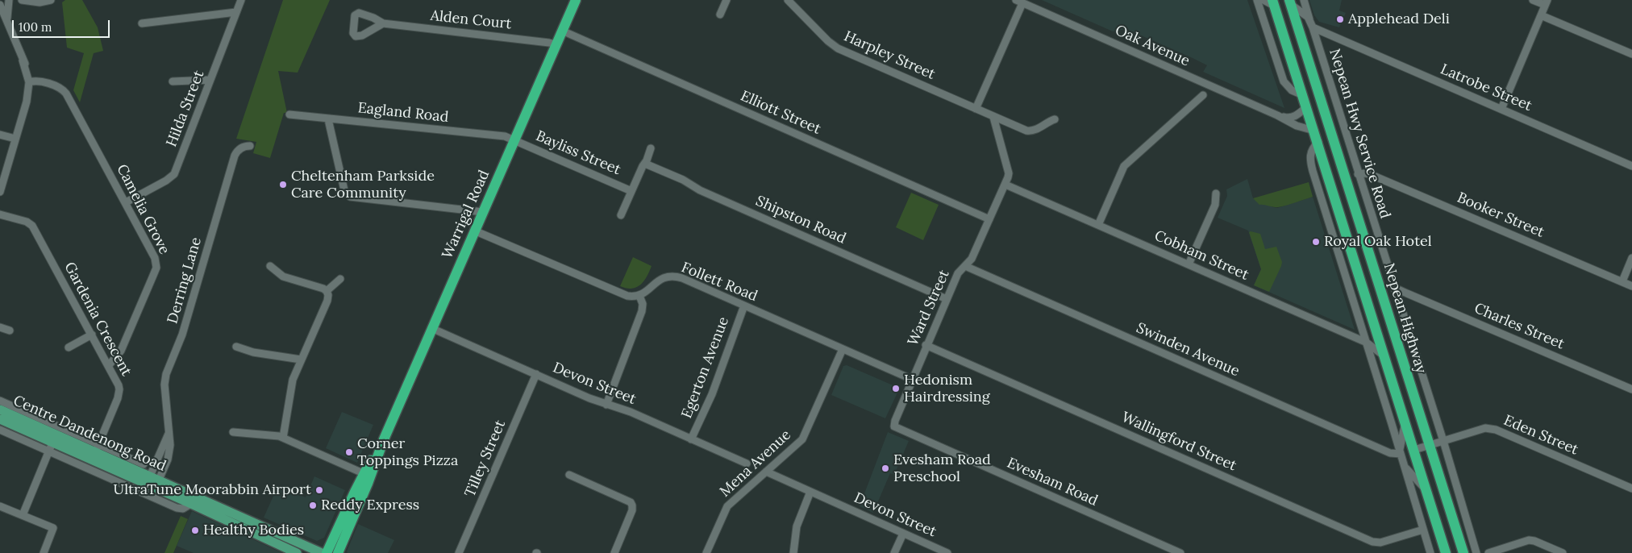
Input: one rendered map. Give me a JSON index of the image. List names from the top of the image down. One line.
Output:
{"streets":{"highway":["Warrigal Road","Nepean Highway"],"main road":["Centre Dandenong Road"],"street":["Alden Court","Oak Avenue","Harpley Street","Latrobe Street","Hilda Street","Eagland Road","Elliott Street","Nepean Hwy Service Road","Bayliss Street","Camelia Grove","Booker Street","Shipston Road","Cobham Street","Derring Lane","Follett Road","Ward Street","Gardenia Crescent","Charles Street","Swinden Avenue","Egerton Avenue","Devon Street","Eden Street","Wallingford Street","Tilley Street","Mena Avenue","Evesham Road"]},"crossings":[["Alden Court","Warrigal Road"],["Oak Avenue","Nepean Highway"],["Harpley Street","Ward Street"],["Latrobe Street","Nepean Hwy Service Road"],["Latrobe Street","Nepean Highway"],["Hilda Street","Camelia Grove"],["Eagland Road","Bayliss Street"],["Eagland Road","Warrigal Road"],["Elliott Street","Warrigal Road"],["Elliott Street","Ward Street"],["Nepean Hwy Service Road","Booker Street"],["Nepean Hwy Service Road","Nepean Highway"],["Nepean Hwy Service Road","Charles Street"],["Nepean Hwy Service Road","Eden Street"],["Bayliss Street","Warrigal Road"],["Camelia Grove","Gardenia Crescent"],["Warrigal Road","Devon Street"],["Shipston Road","Ward Street"],["Cobham Street","Ward Street"],["Cobham Street","Nepean Highway"],["Derring Lane","Centre Dandenong Road"],["Follett Road","Ward Street"],["Follett Road","Egerton Avenue"],["Follett Road","Mena Avenue"],["Ward Street","Swinden Avenue"],["Ward Street","Wallingford Street"],["Ward Street","Evesham Road"],["Nepean Highway","Eden Street"],["Gardenia Crescent","Centre Dandenong Road"],["Egerton Avenue","Devon Street"],["Devon Street","Tilley Street"],["Devon Street","Mena Avenue"]],"places":["Applehead Deli","Cheltenham Parkside Care Community","Royal Oak Hotel","Hedonism Hairdressing","Corner Toppings Pizza","Evesham Road Preschool","UltraTune Moorabbin Airport","Reddy Express","Healthy Bodies"],"scale_bar":"100 m"}
